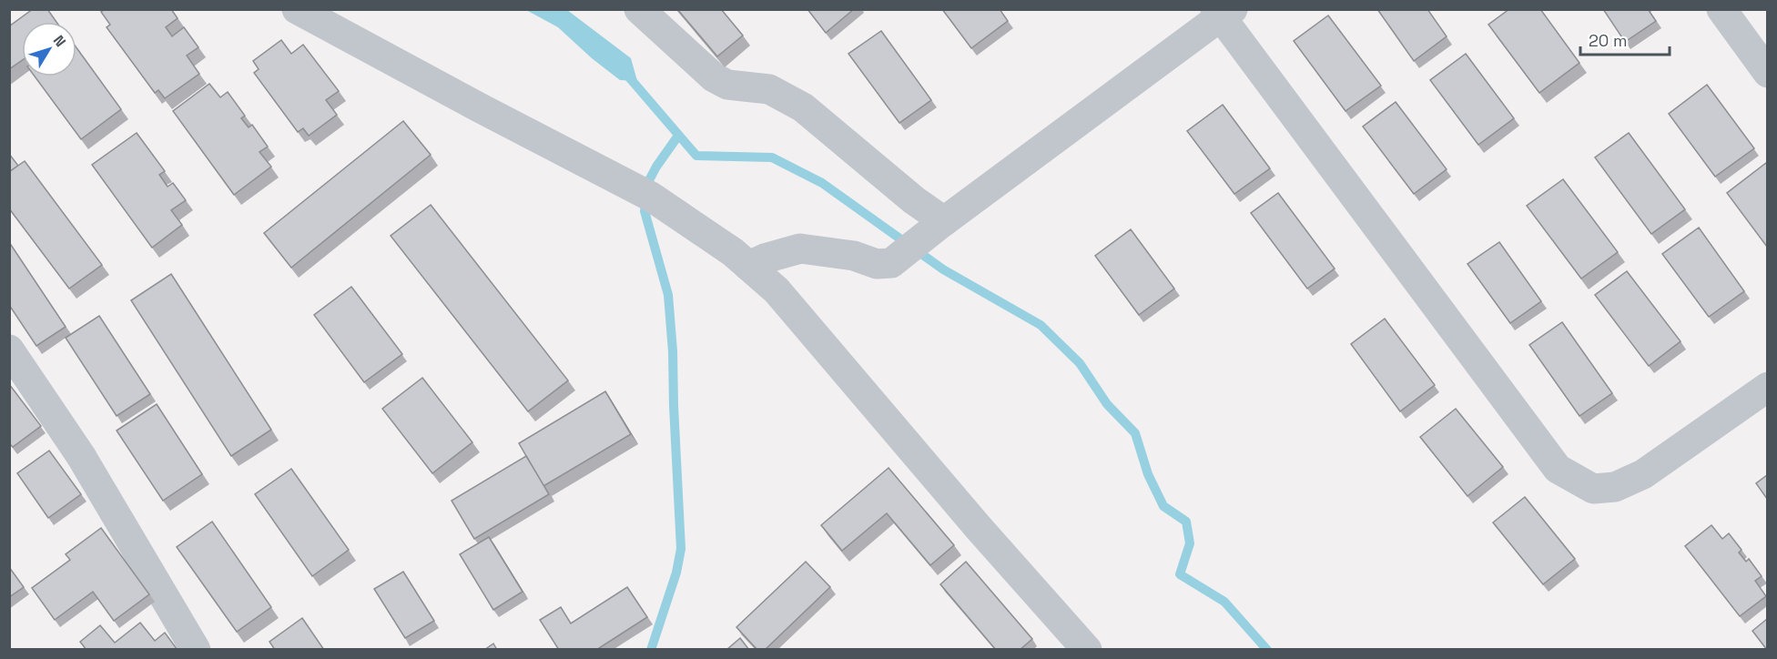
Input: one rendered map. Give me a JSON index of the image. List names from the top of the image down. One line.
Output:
{"scale_bar":"20 m","north":"top right"}
